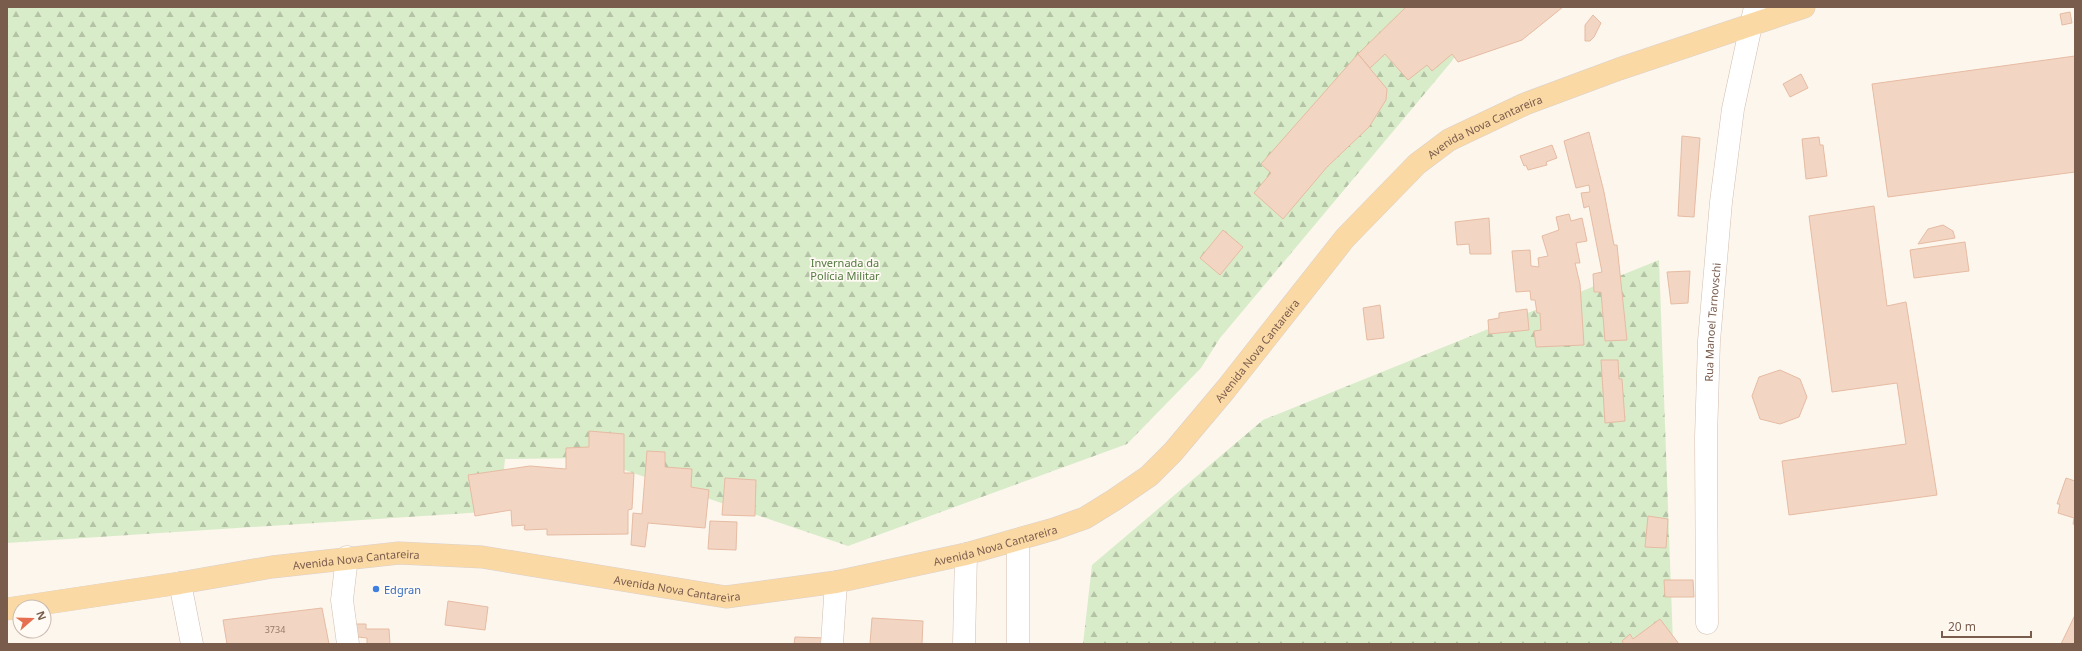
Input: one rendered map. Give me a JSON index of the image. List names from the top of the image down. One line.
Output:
{"streets":{"main road":["Avenida Nova Cantareira"],"street":["Rua Manoel Tarnovschi"]},"crossings":[["Avenida Nova Cantareira","Rua Manoel Tarnovschi"]],"parks":["Invernada da Polícia Militar"],"places":["Edgran"],"house_numbers":["3734"],"scale_bar":"20 m","north":"right"}
